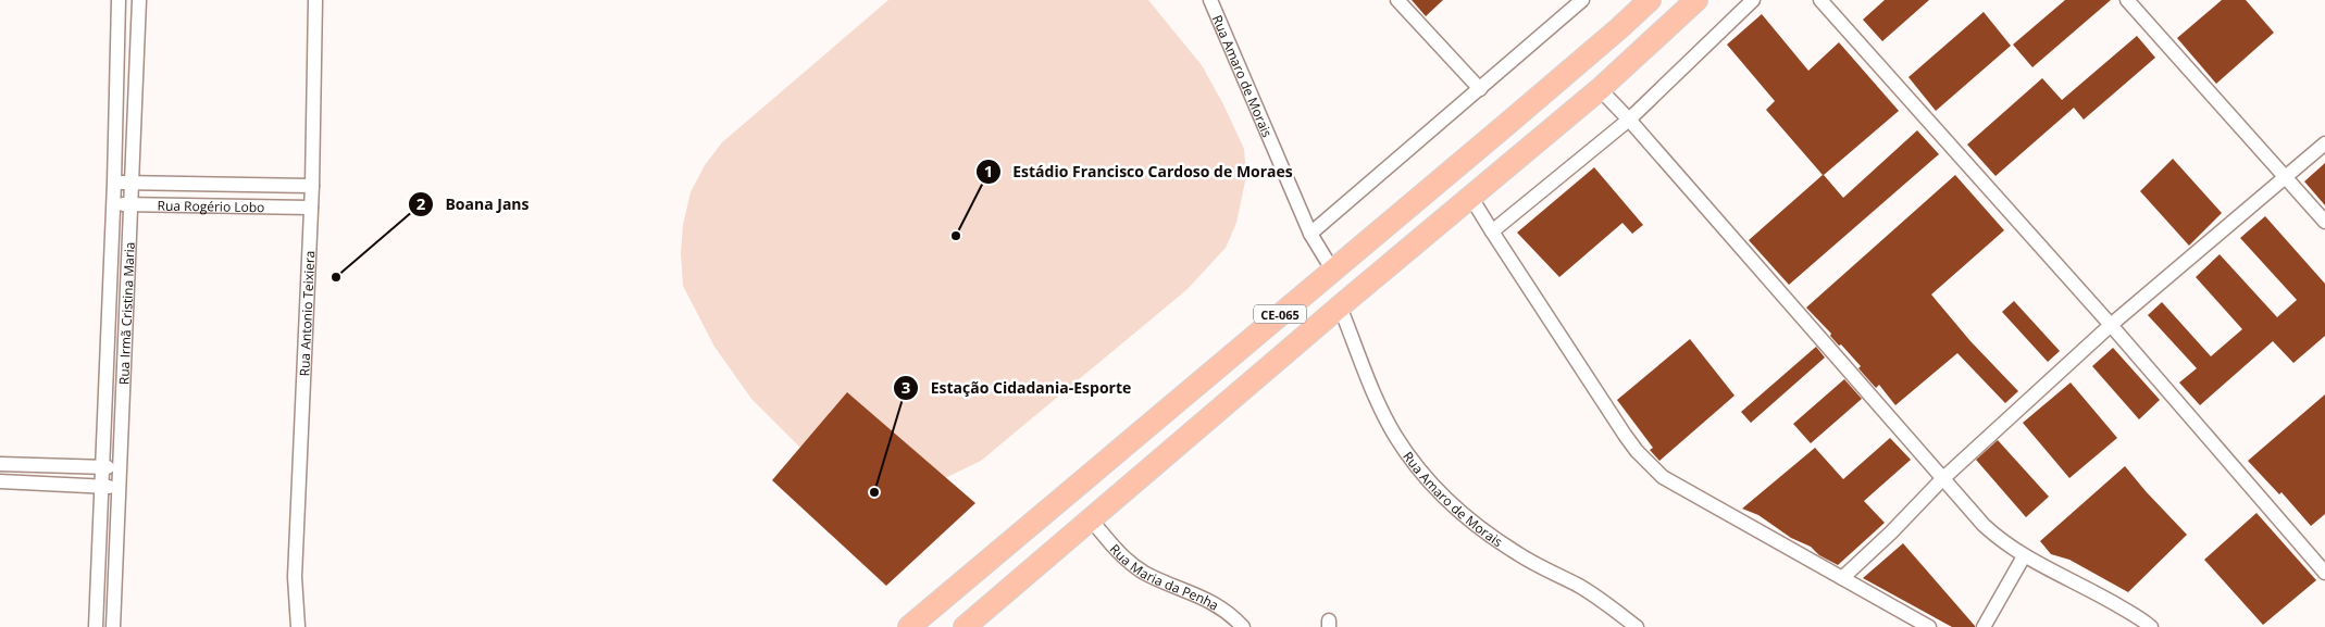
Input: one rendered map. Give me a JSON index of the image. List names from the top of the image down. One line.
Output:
{"streets":{"main road":["CE-065"],"street":["Rua Amaro de Morais","Rua Rogério Lobo","Rua Irmã Cristina Maria","Rua Antonio Teixiera","Rua Maria da Penha"]},"crossings":[["Rua Amaro de Morais","CE-065"],["Rua Rogério Lobo","Rua Irmã Cristina Maria"],["Rua Rogério Lobo","Rua Antonio Teixiera"],["CE-065","Rua Maria da Penha"]],"places":["Estádio Francisco Cardoso de Moraes","Boana Jans","Estação Cidadania-Esporte"]}
